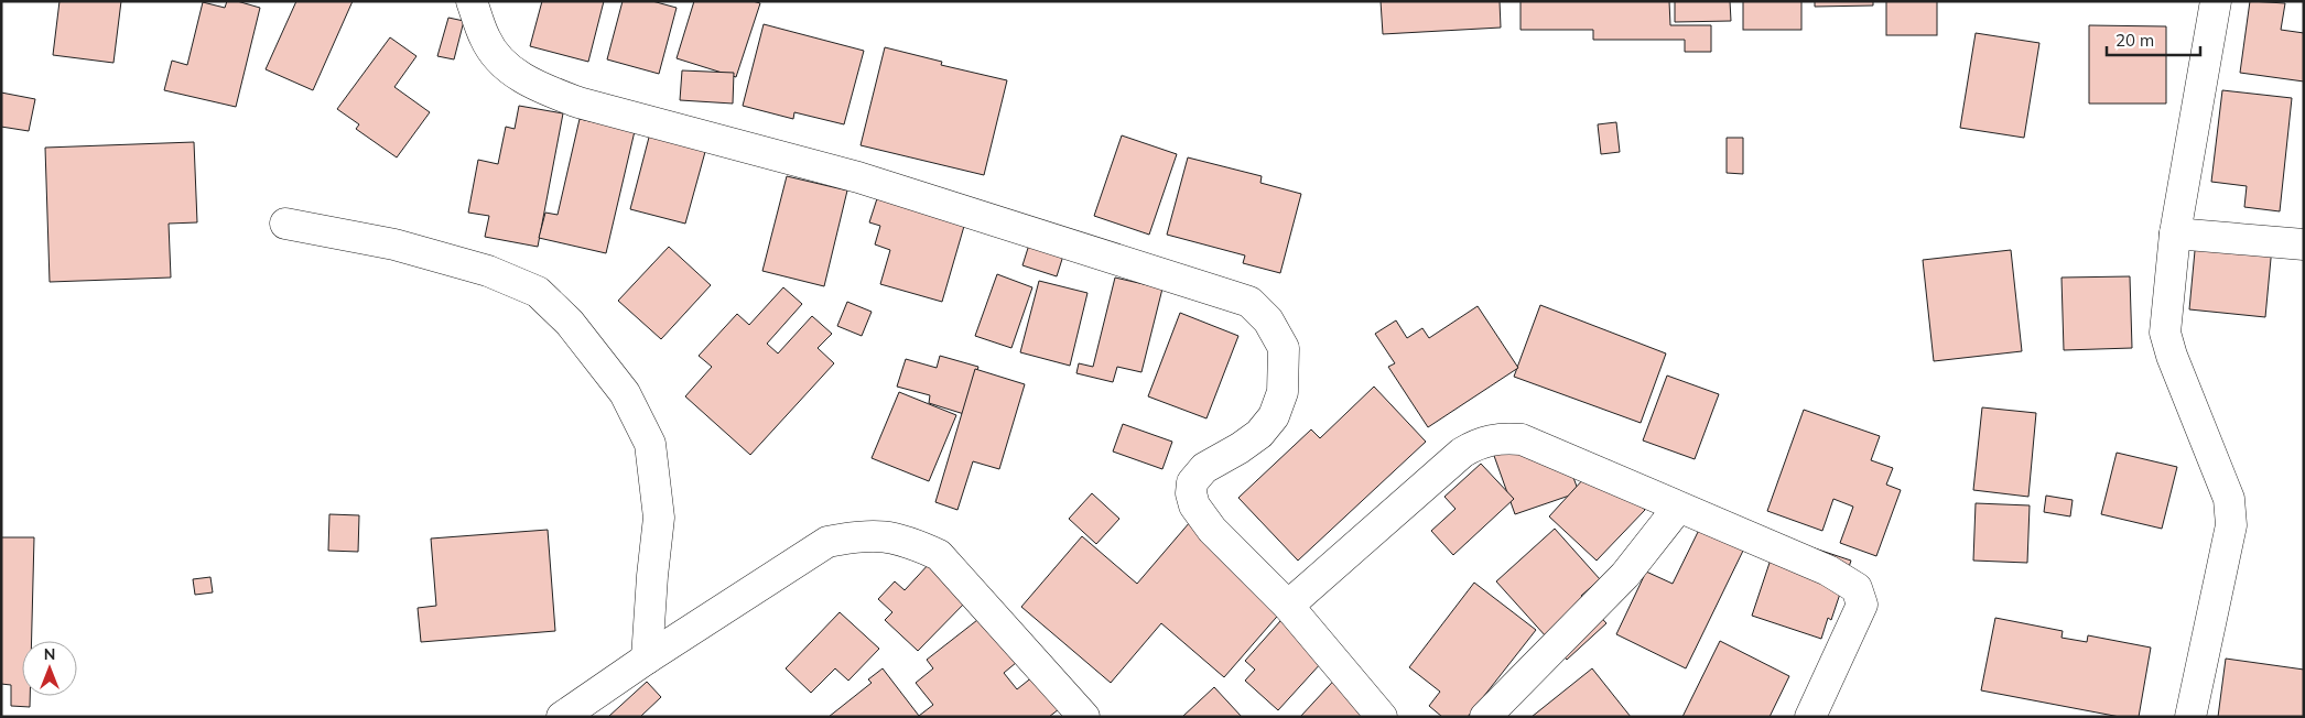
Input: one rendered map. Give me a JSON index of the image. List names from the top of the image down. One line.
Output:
{"scale_bar":"20 m","north":"top"}
